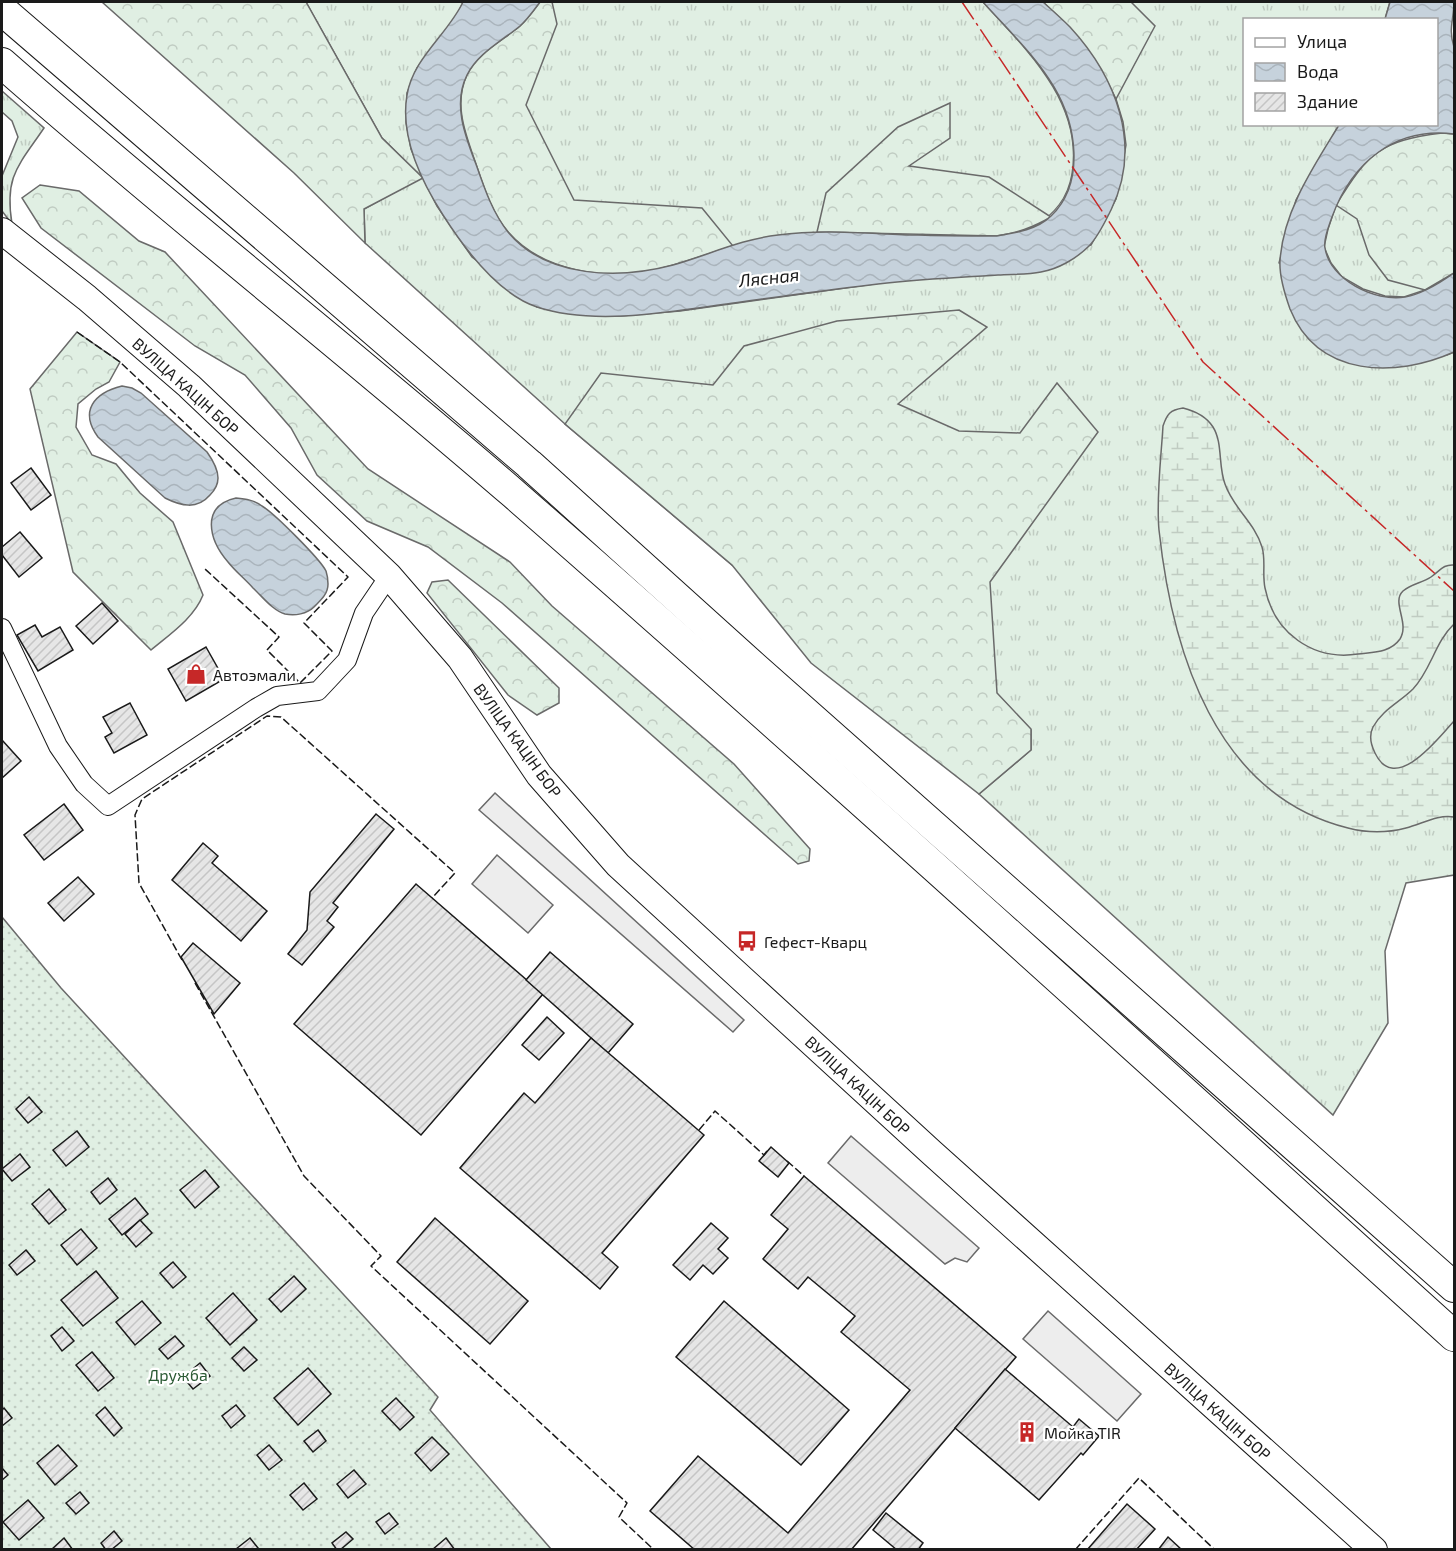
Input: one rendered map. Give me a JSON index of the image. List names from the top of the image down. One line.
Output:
{"streets":{"main road":["ВУЛІЦА КАЦІН БОР"]},"water":["Лясная"],"parks":["Дружба"],"places":{"shop":["Автоэмали"],"bus stop":["Гефест-Кварц"],"building":["Мойка TIR"]},"legend":["Улица","Вода","Здание"]}
